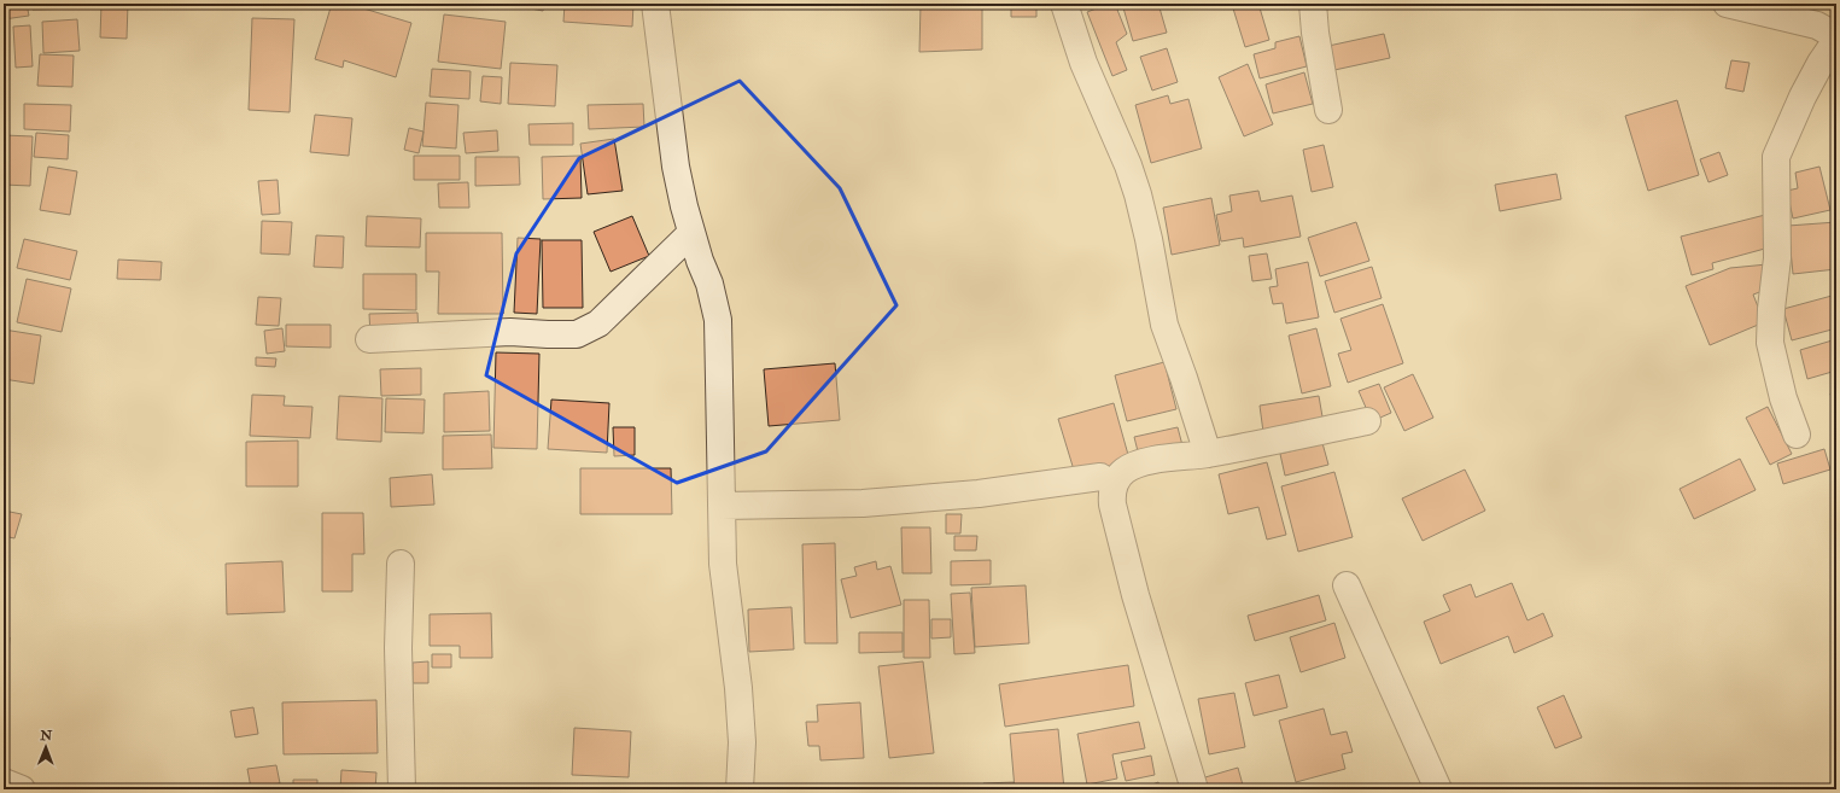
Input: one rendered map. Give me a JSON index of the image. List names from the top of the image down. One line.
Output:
{"north":"top"}
